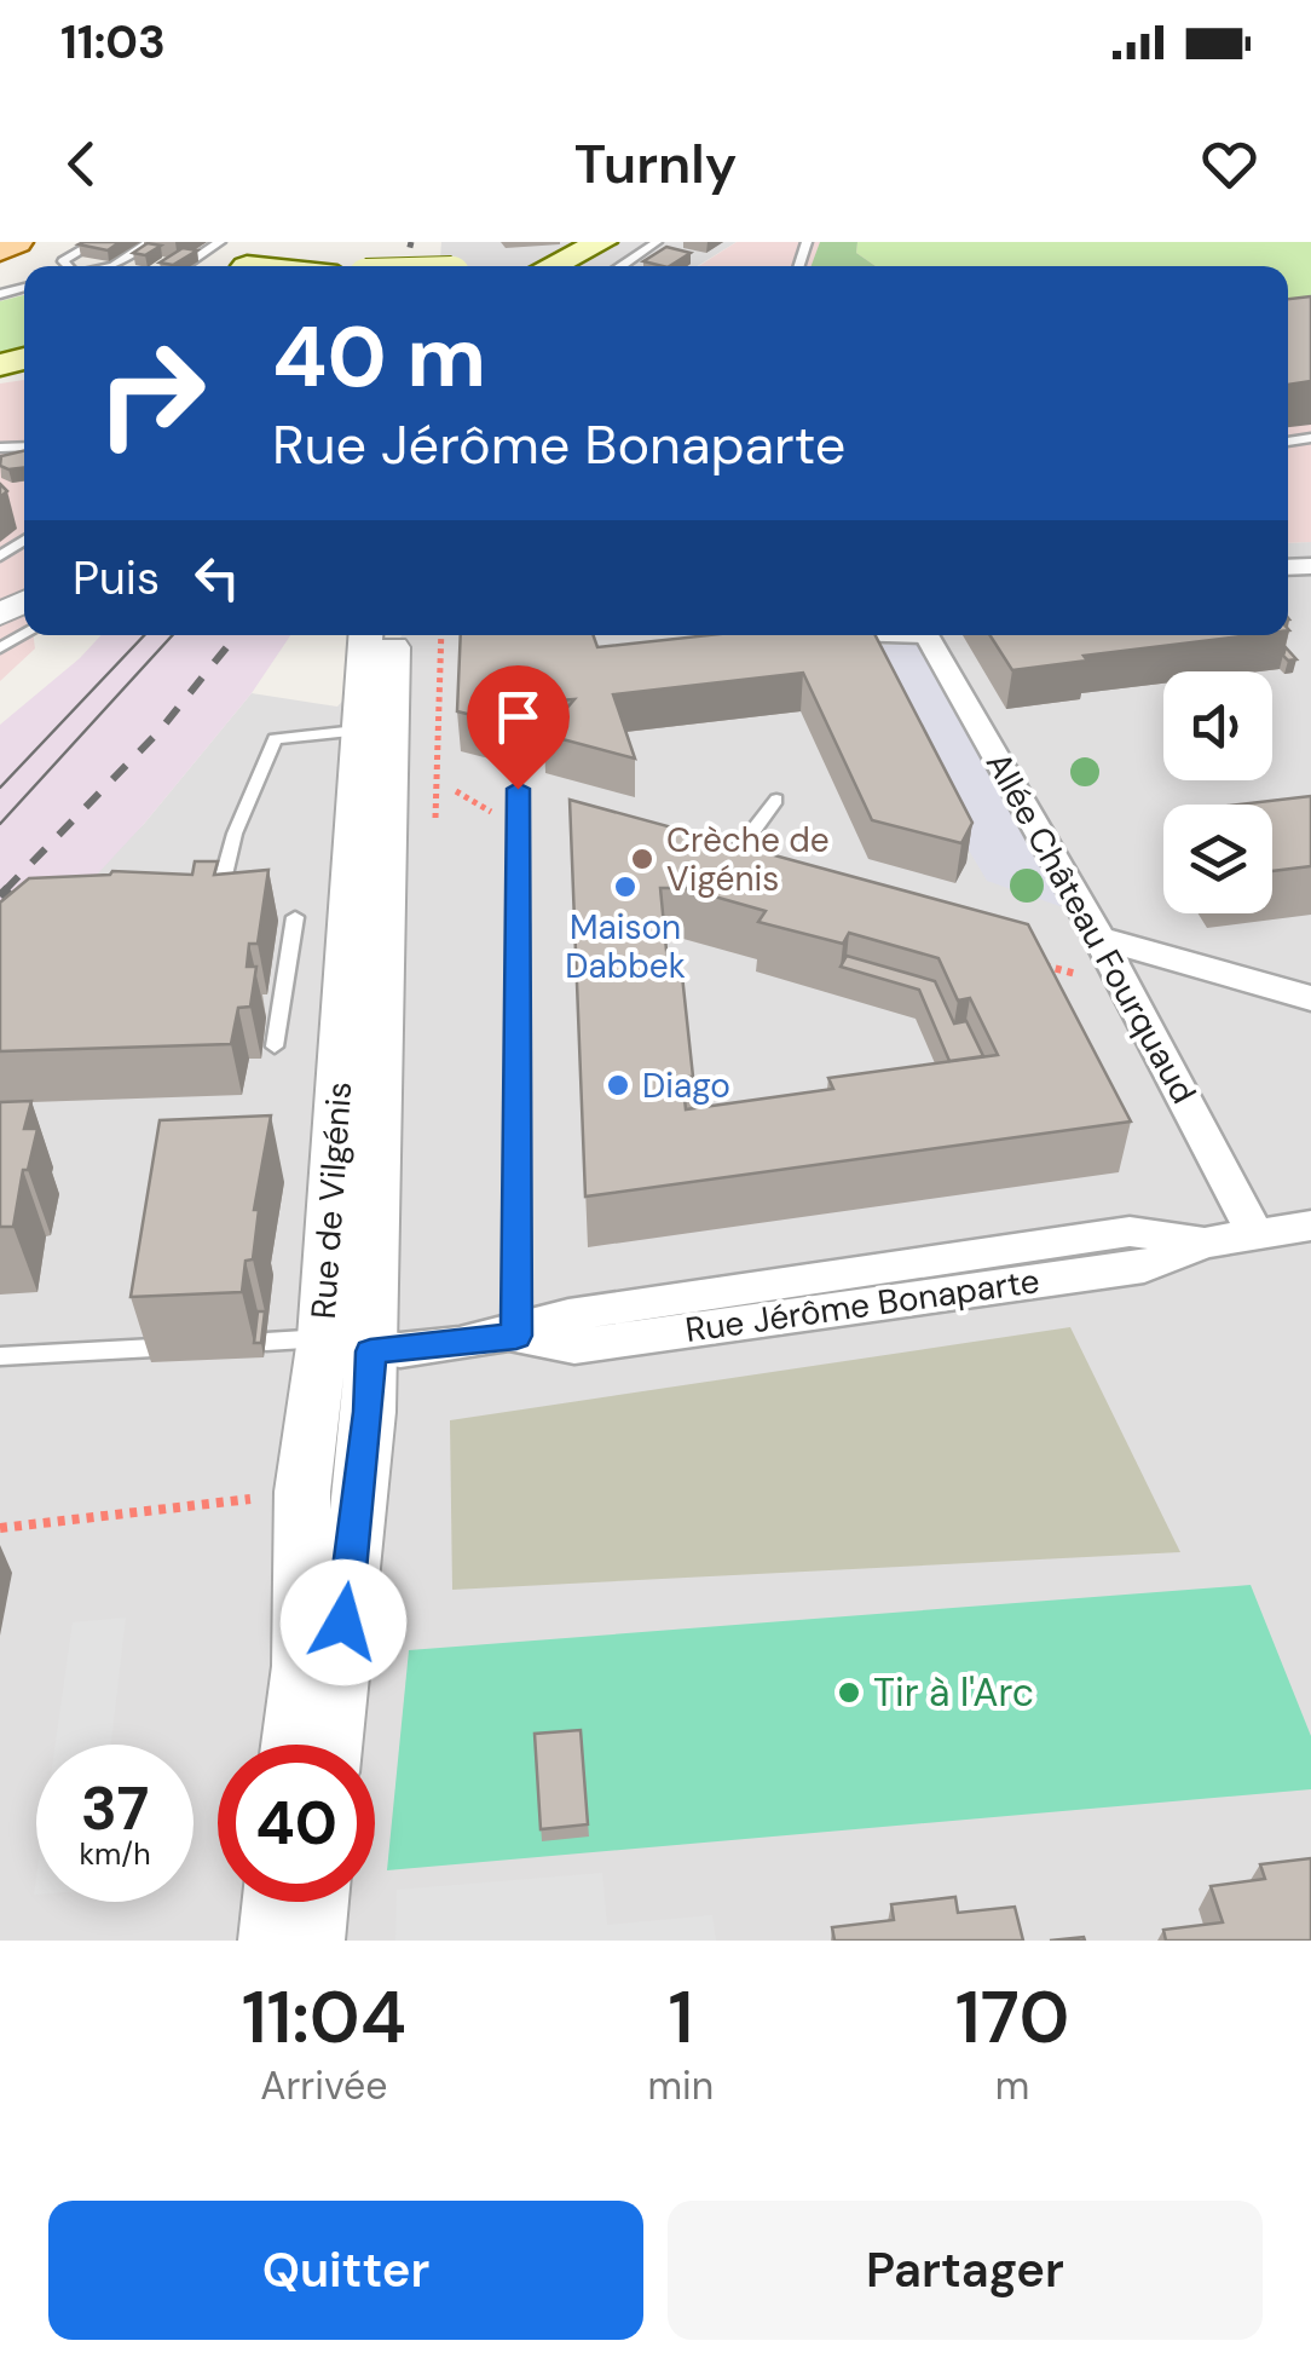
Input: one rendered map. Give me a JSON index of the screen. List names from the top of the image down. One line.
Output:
{"streets":{"street":["Allée Château Fourquaud","Rue de Vilgénis","Rue Jérôme Bonaparte"]},"crossings":[["Allée Château Fourquaud","Rue Jérôme Bonaparte"],["Rue de Vilgénis","Rue Jérôme Bonaparte"]],"places":["Crèche de Vigénis","Maison Dabbek","Diago","Tir à l'Arc"],"page":{"status":"11:03","header":"Turnly","turn":["40 m","Rue Jérôme Bonaparte"],"then":"Puis","speed":"37 km/h","limit":"40","eta":["11:04","Arrivée","1","min","170","m"],"buttons":["Quitter","Partager"]}}
